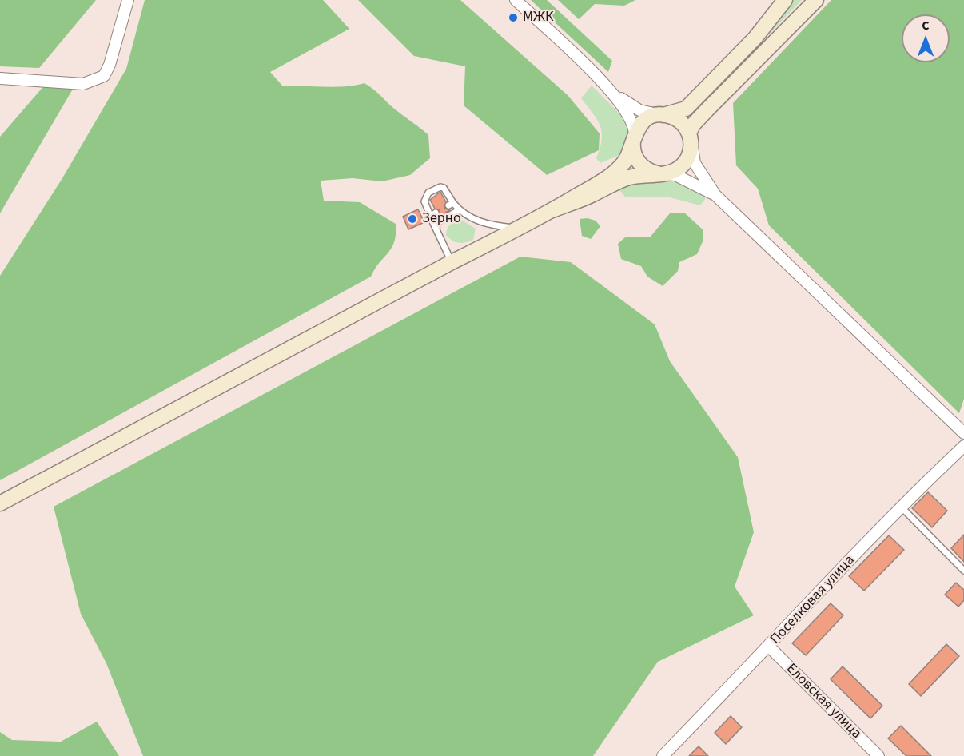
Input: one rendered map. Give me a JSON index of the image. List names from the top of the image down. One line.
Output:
{"streets":{"street":["Поселковая улица","Еловская улица"]},"crossings":[["Поселковая улица","Еловская улица"]],"places":["МЖК","Зерно"],"north":"top"}
